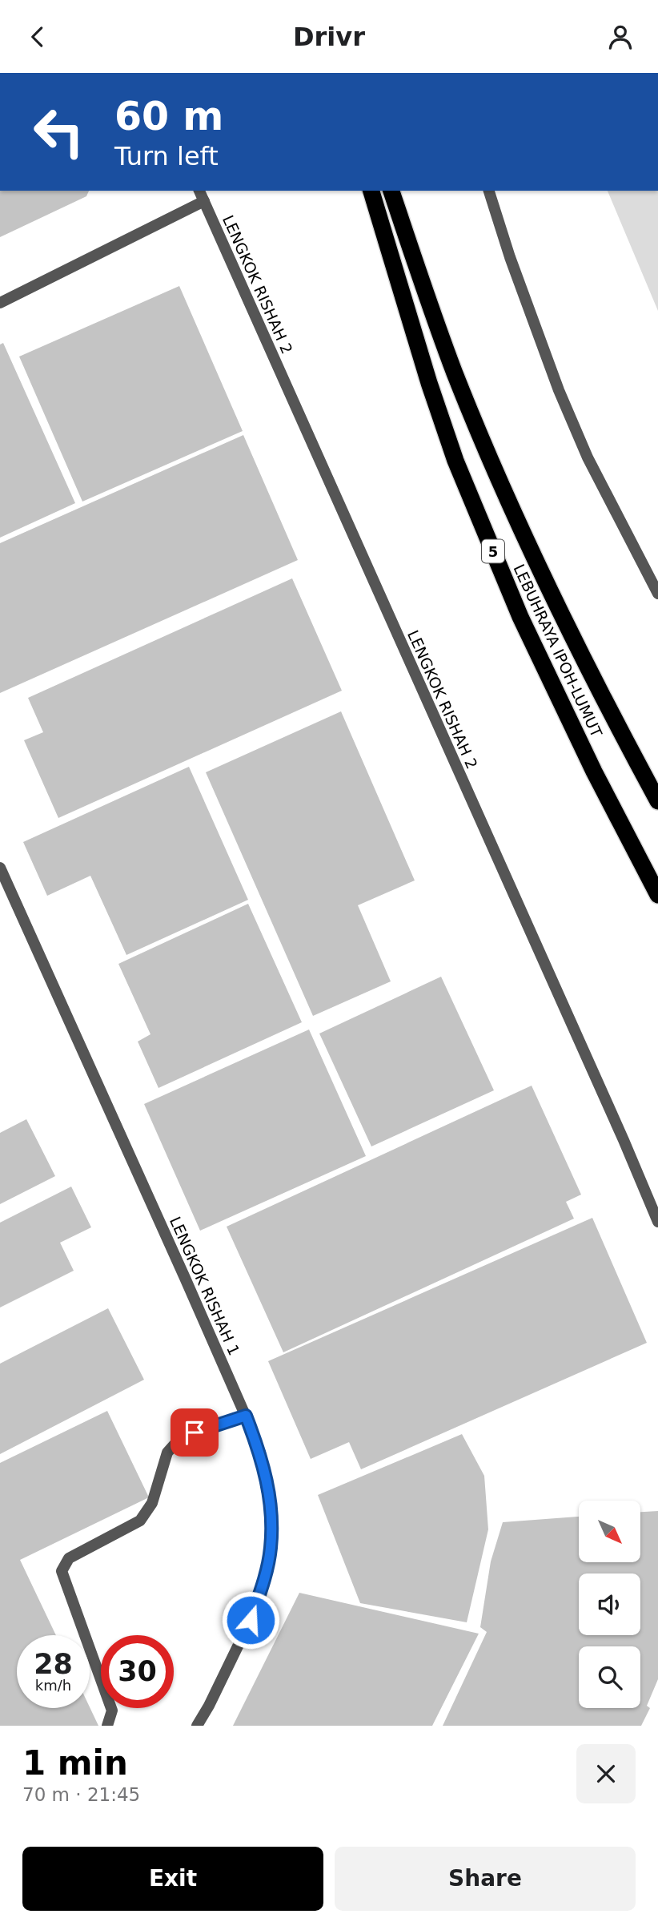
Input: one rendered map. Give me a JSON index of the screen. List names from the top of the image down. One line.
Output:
{"streets":{"highway":["5","LEBUHRAYA IPOH-LUMUT"],"street":["LENGKOK RISHAH 2","LENGKOK RISHAH 1"]},"north":"bottom right","page":{"header":"Drivr","turn":["60 m","Turn left"],"speed":"28 km/h","limit":"30","heading":["1 min","70 m · 21:45"],"buttons":["Exit","Share"]}}
